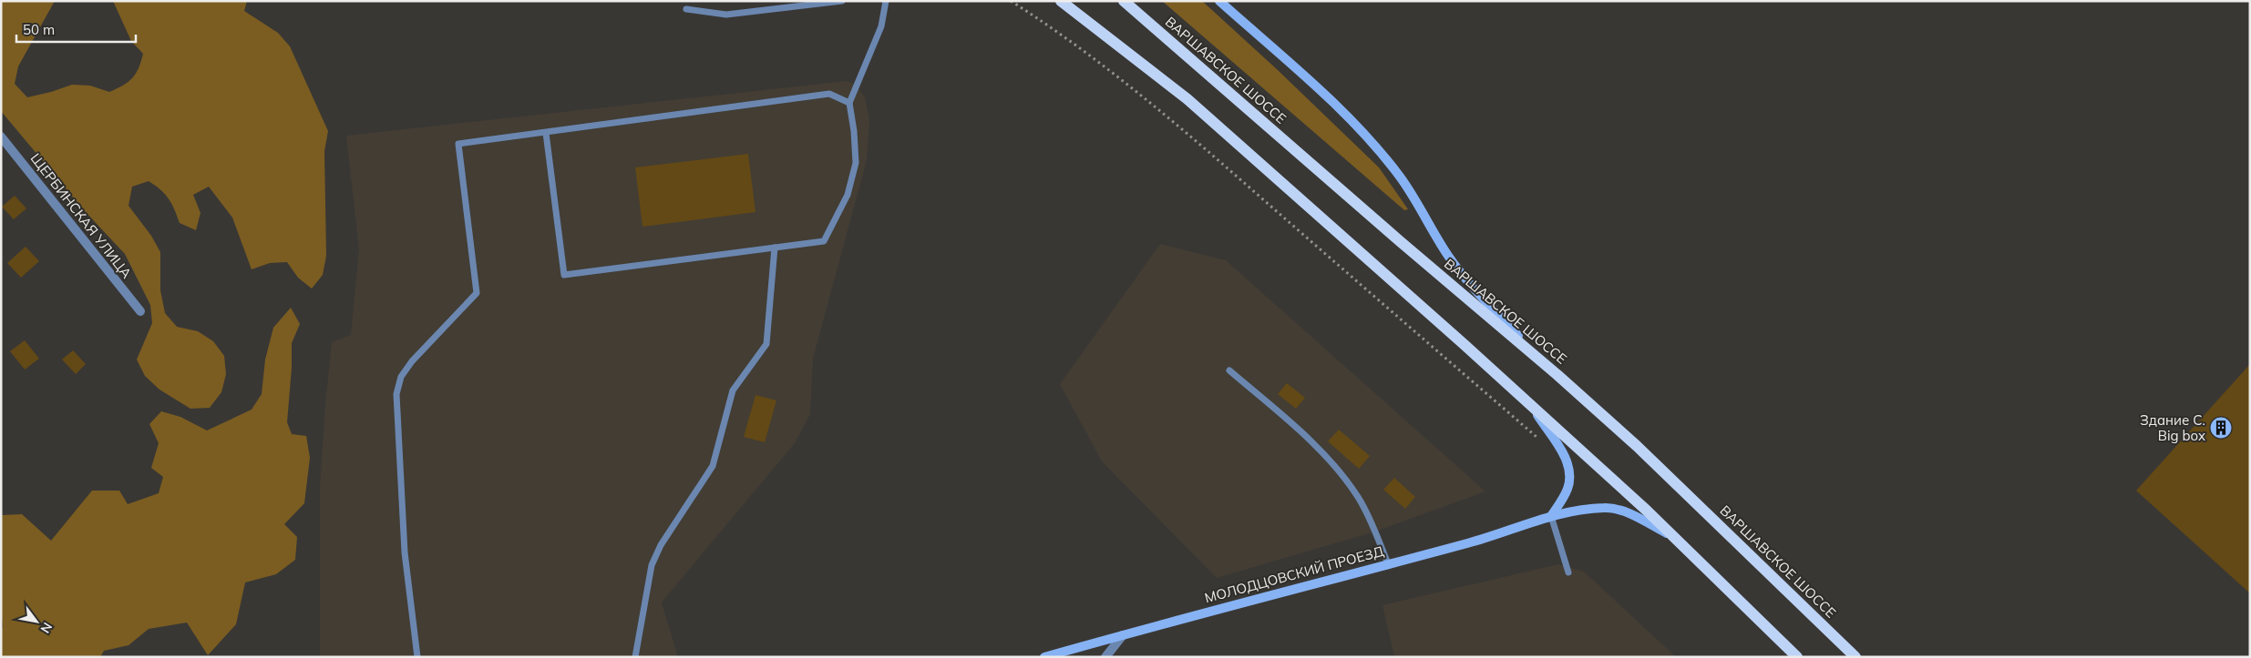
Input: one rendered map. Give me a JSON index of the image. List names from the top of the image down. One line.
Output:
{"streets":{"main road":["ВАРШАВСКОЕ ШОССЕ"],"street":["ЩЕРБИНСКАЯ УЛИЦА","МОЛОДЦОВСКИЙ ПРОЕЗД"]},"places":{"building":["Здание C. Big box"]},"scale_bar":"50 m","north":"bottom right"}
